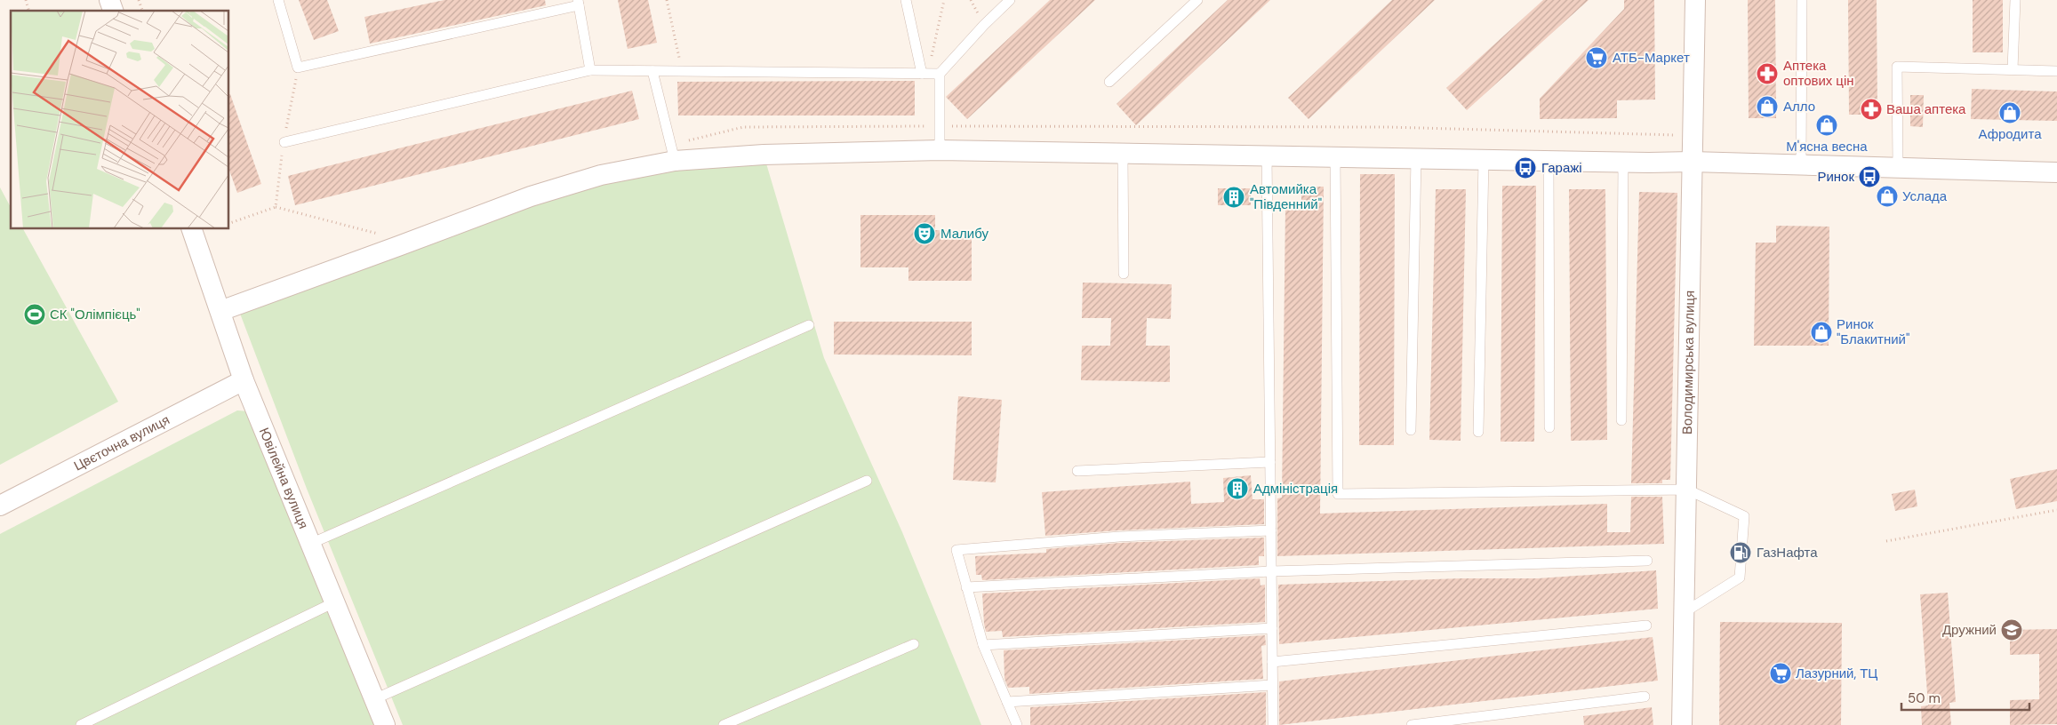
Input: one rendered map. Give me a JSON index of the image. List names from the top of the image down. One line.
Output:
{"streets":{"street":["Володимирська вулиця","Цвєточна вулиця","Ювілейна вулиця"]},"crossings":[["Цвєточна вулиця","Ювілейна вулиця"]],"places":{"supermarket":["АТБ-Маркет","Лазурний, ТЦ"],"pharmacy":["Аптека оптових цін","Ваша аптека"],"shop":["Алло","Афродита","М'ясна весна","Услада","Ринок \"Блакитний\""],"bus stop":["Гаражі","Ринок"],"building":["Автомийка \"Південний\"","Адміністрація"],"theatre":["Малибу"],"sports":["СК \"Олімпієць\""],"fuel station":["ГазНафта"],"school or university":["Дружний"]},"scale_bar":"50 m"}
